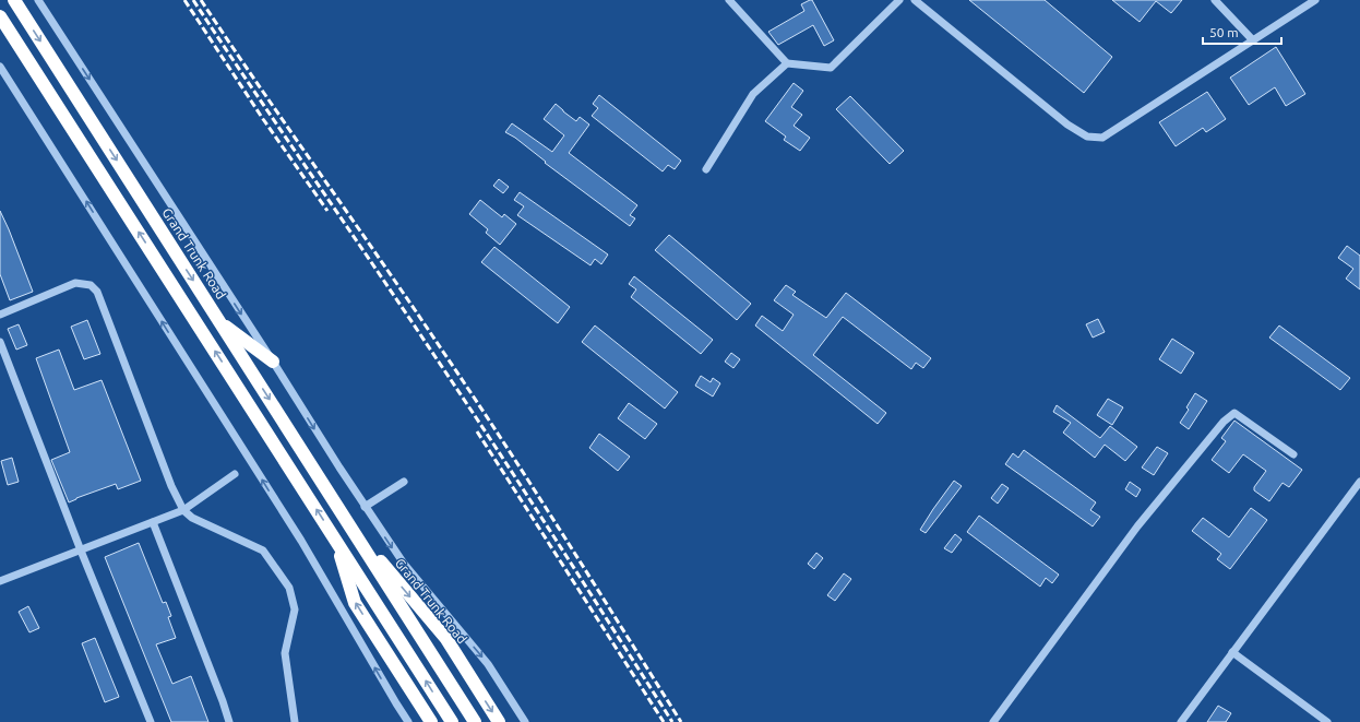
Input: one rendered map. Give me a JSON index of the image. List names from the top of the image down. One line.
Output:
{"streets":{"highway":["Grand Trunk Road"]},"scale_bar":"50 m"}
